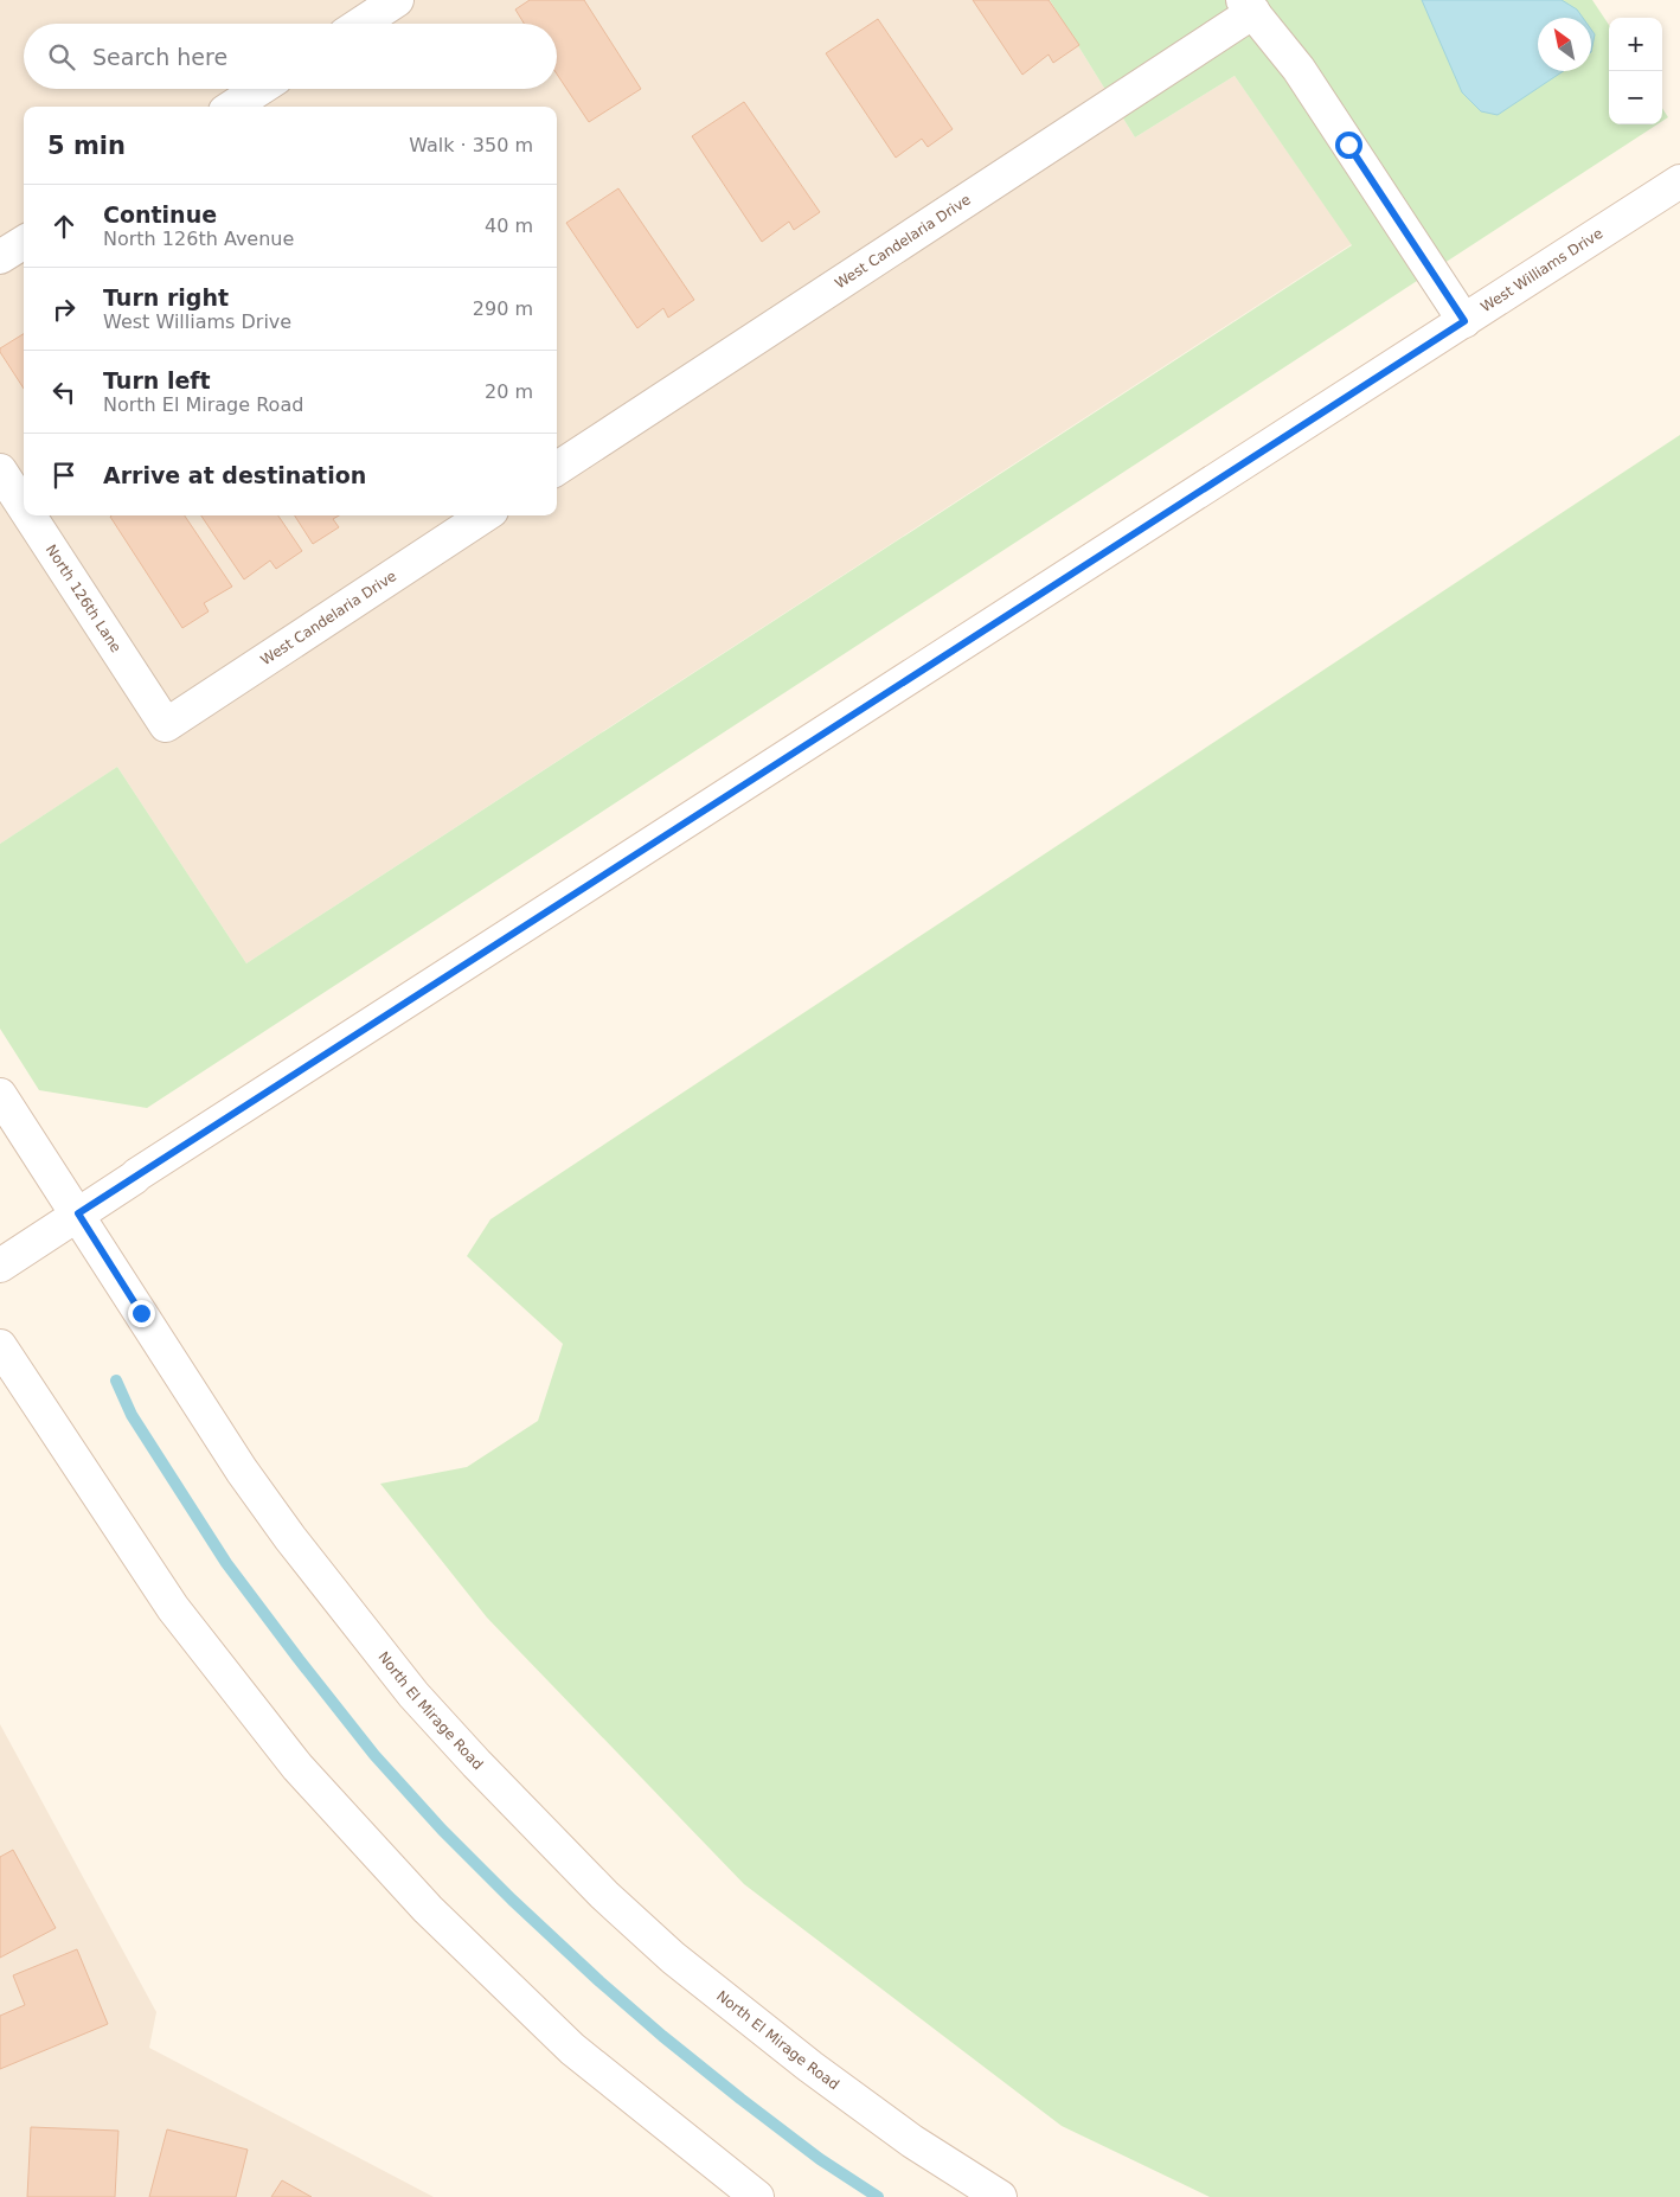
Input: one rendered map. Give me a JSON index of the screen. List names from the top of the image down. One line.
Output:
{"streets":{"main road":["West Candelaria Drive","West Williams Drive","North 126th Lane","North El Mirage Road"]},"crossings":[["West Candelaria Drive","North 126th Lane"],["West Williams Drive","North El Mirage Road"]],"north":"top left","page":{"map_buttons":["+","−"],"search":"Search here","heading":["5 min","Walk · 350 m"],"list":[["Continue","North 126th Avenue","40 m"],["Turn right","West Williams Drive","290 m"],["Turn left","North El Mirage Road","20 m"],"Arrive at destination"]}}
